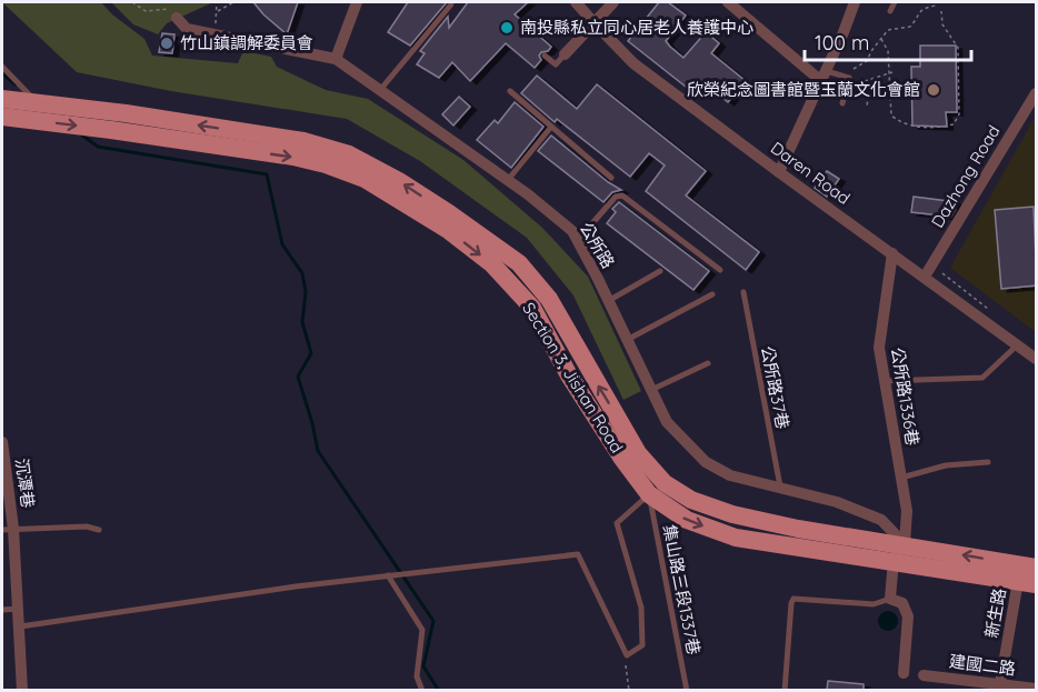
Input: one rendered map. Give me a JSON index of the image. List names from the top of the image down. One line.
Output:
{"streets":{"main road":["Section 3, Jishan Road"],"street":["Daren Road","Dazhong Road","公所路","公所路1336巷","沉潭巷","新生路","建國二路"],"lane":["公所路37巷","集山路三段1337巷"]},"crossings":[["Daren Road","Dazhong Road"],["Daren Road","公所路1336巷"],["公所路","Section 3, Jishan Road"],["公所路","公所路37巷"],["公所路","公所路1336巷"],["Section 3, Jishan Road","公所路1336巷"],["Section 3, Jishan Road","集山路三段1337巷"],["Section 3, Jishan Road","新生路"],["新生路","建國二路"]],"places":["南投縣私立同心居老人養護中心","竹山鎮調解委員會","欣榮紀念圖書館暨玉蘭文化會館"],"scale_bar":"100 m"}
